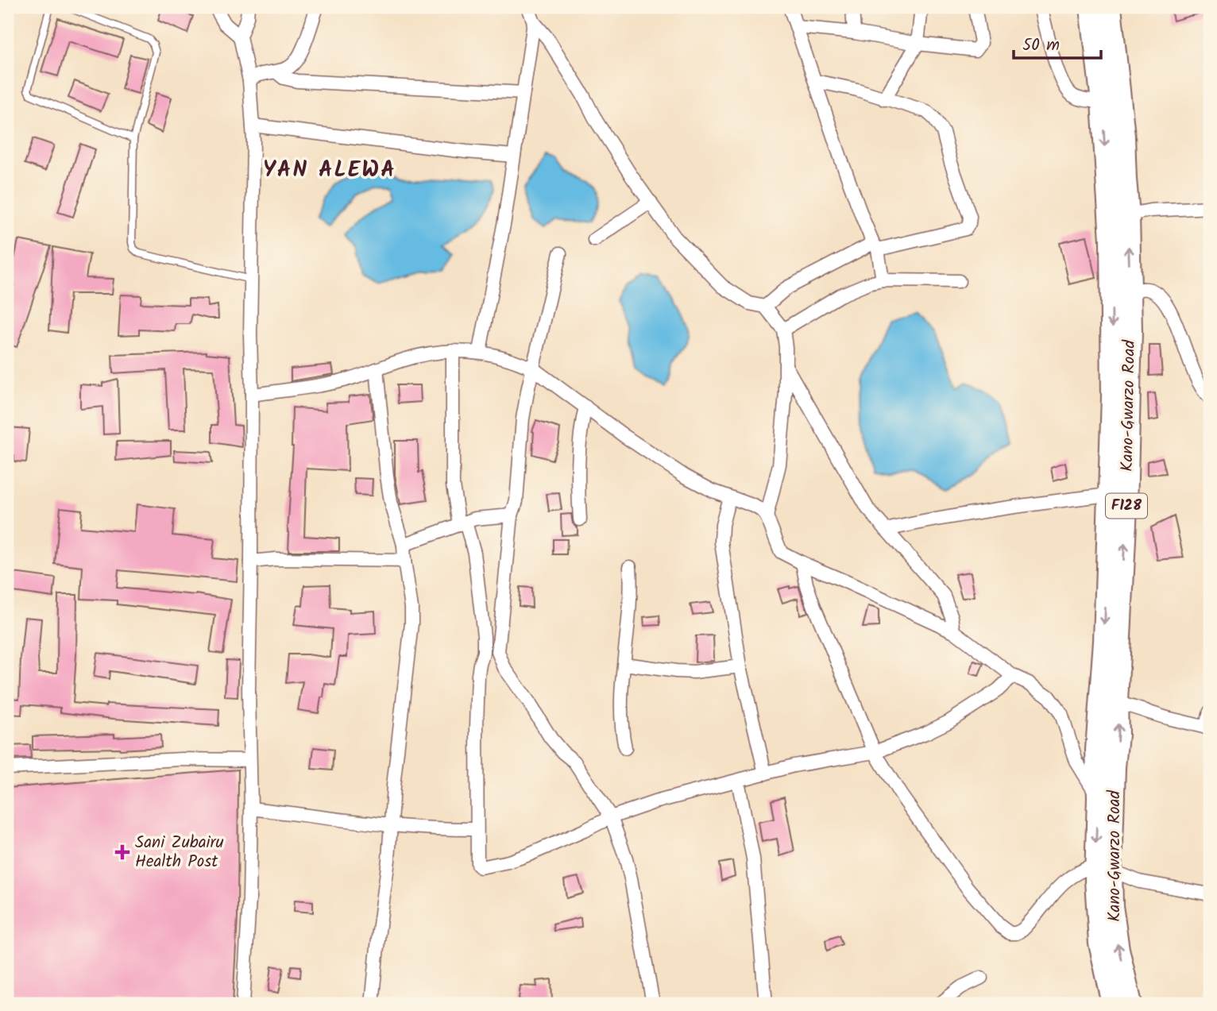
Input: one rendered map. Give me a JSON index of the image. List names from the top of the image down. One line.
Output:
{"streets":{"main road":["Kano-Gwarzo Road","F128"]},"districts":["YAN ALEWA"],"places":{"health":["Sani Zubairu Health Post"]},"scale_bar":"50 m"}
